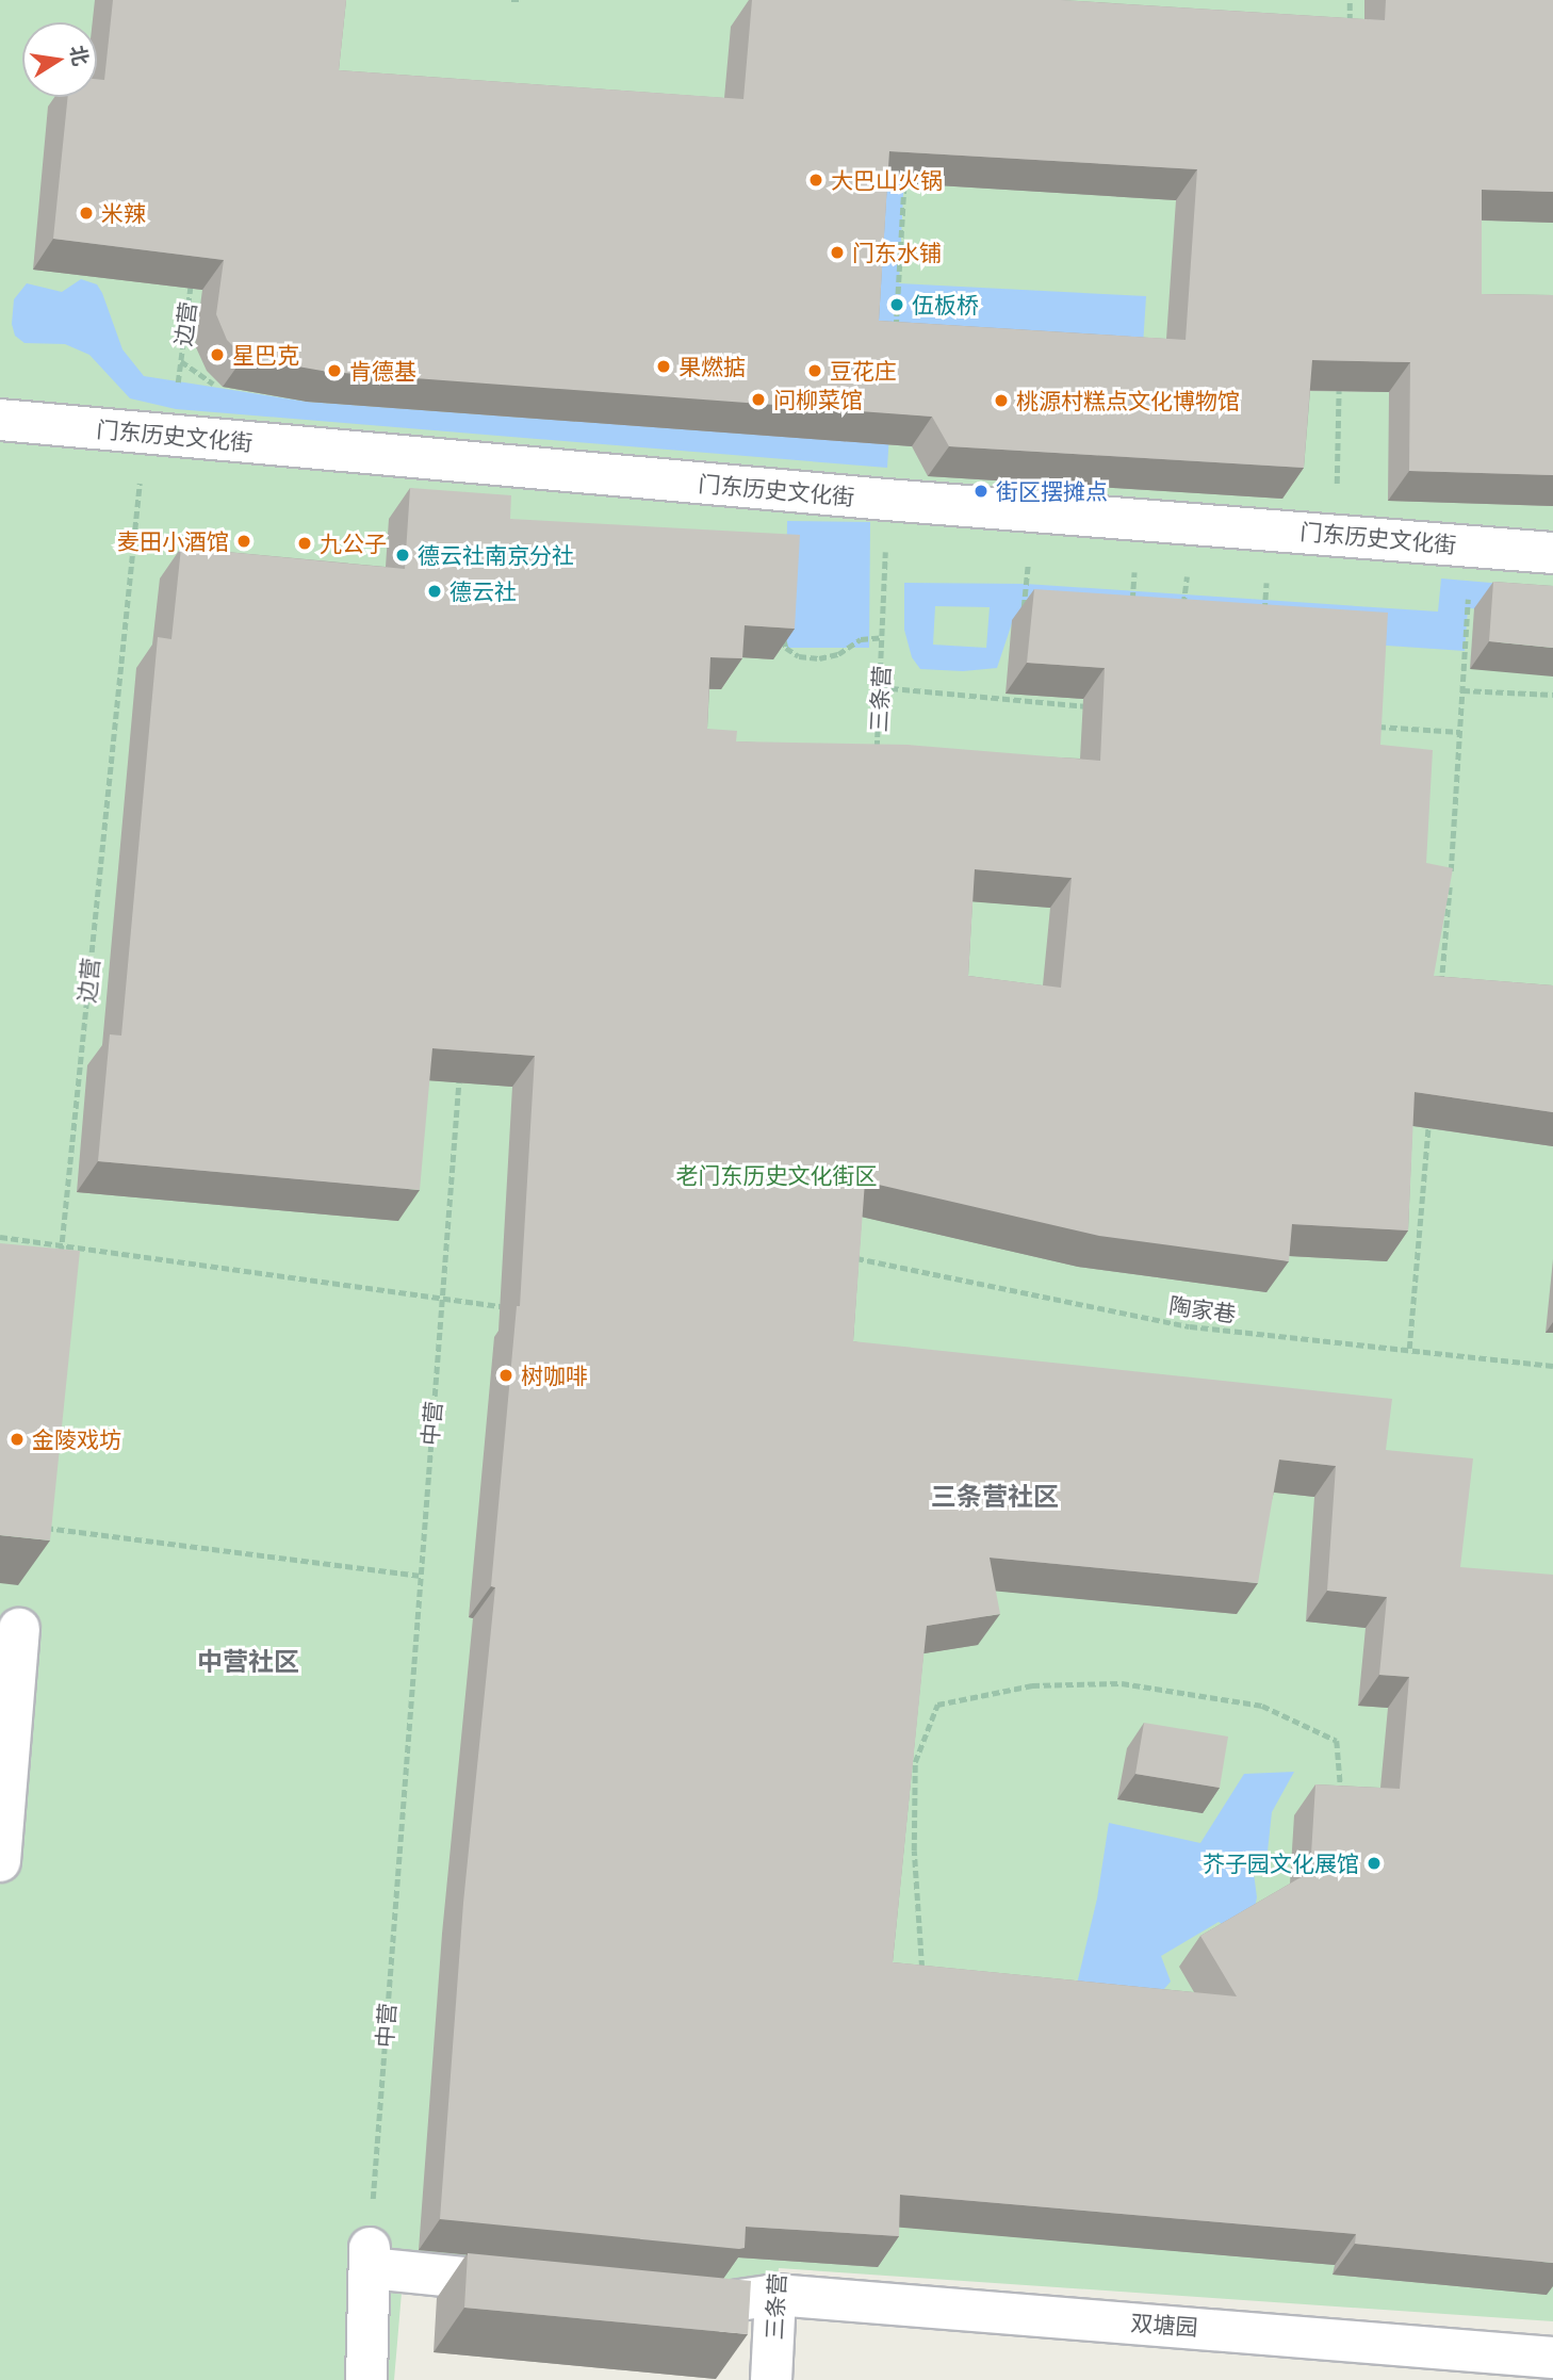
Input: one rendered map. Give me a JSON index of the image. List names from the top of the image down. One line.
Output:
{"streets":{"street":["门东历史文化街","三条营","双塘园"],"path":["边营","陶家巷","中营"]},"crossings":[["边营","门东历史文化街"],["门东历史文化街","三条营"],["三条营","双塘园"]],"districts":["三条营社区","中营社区"],"parks":["老门东历史文化街区"],"places":["大巴山火锅","米辣","门东水铺","伍板桥","星巴克","果燃掂","肯德基","豆花庄","问柳菜馆","桃源村糕点文化博物馆","街区摆摊点","麦田小酒馆","九公子","德云社南京分社","德云社","树咖啡","金陵戏坊","芥子园文化展馆"],"north":"right"}
